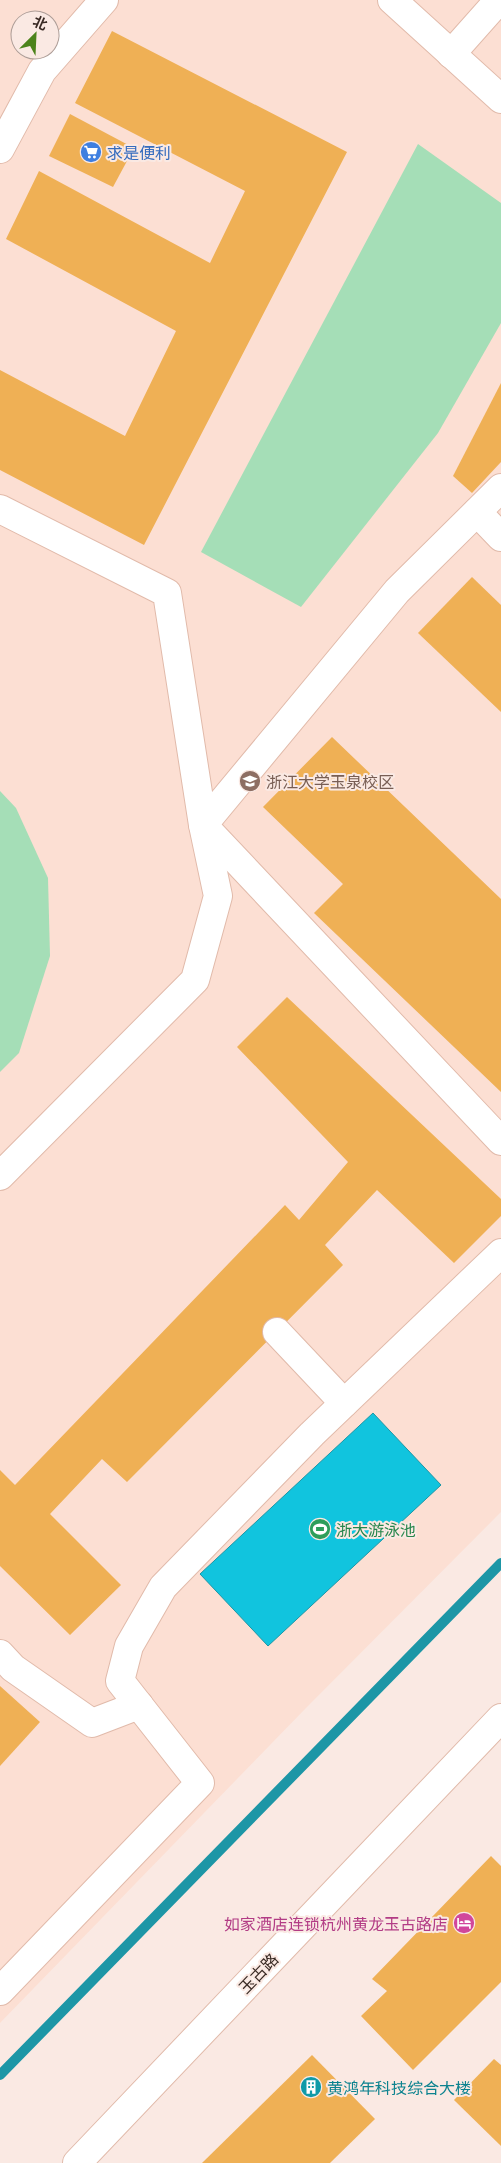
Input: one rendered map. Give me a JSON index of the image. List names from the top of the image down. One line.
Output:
{"streets":{"street":["玉古路"]},"places":{"supermarket":["求是便利"],"school or university":["浙江大学玉泉校区"],"sports":["浙大游泳池"],"hotel":["如家酒店连锁杭州黄龙玉古路店"],"building":["黄鸿年科技综合大楼"]},"north":"top right"}
